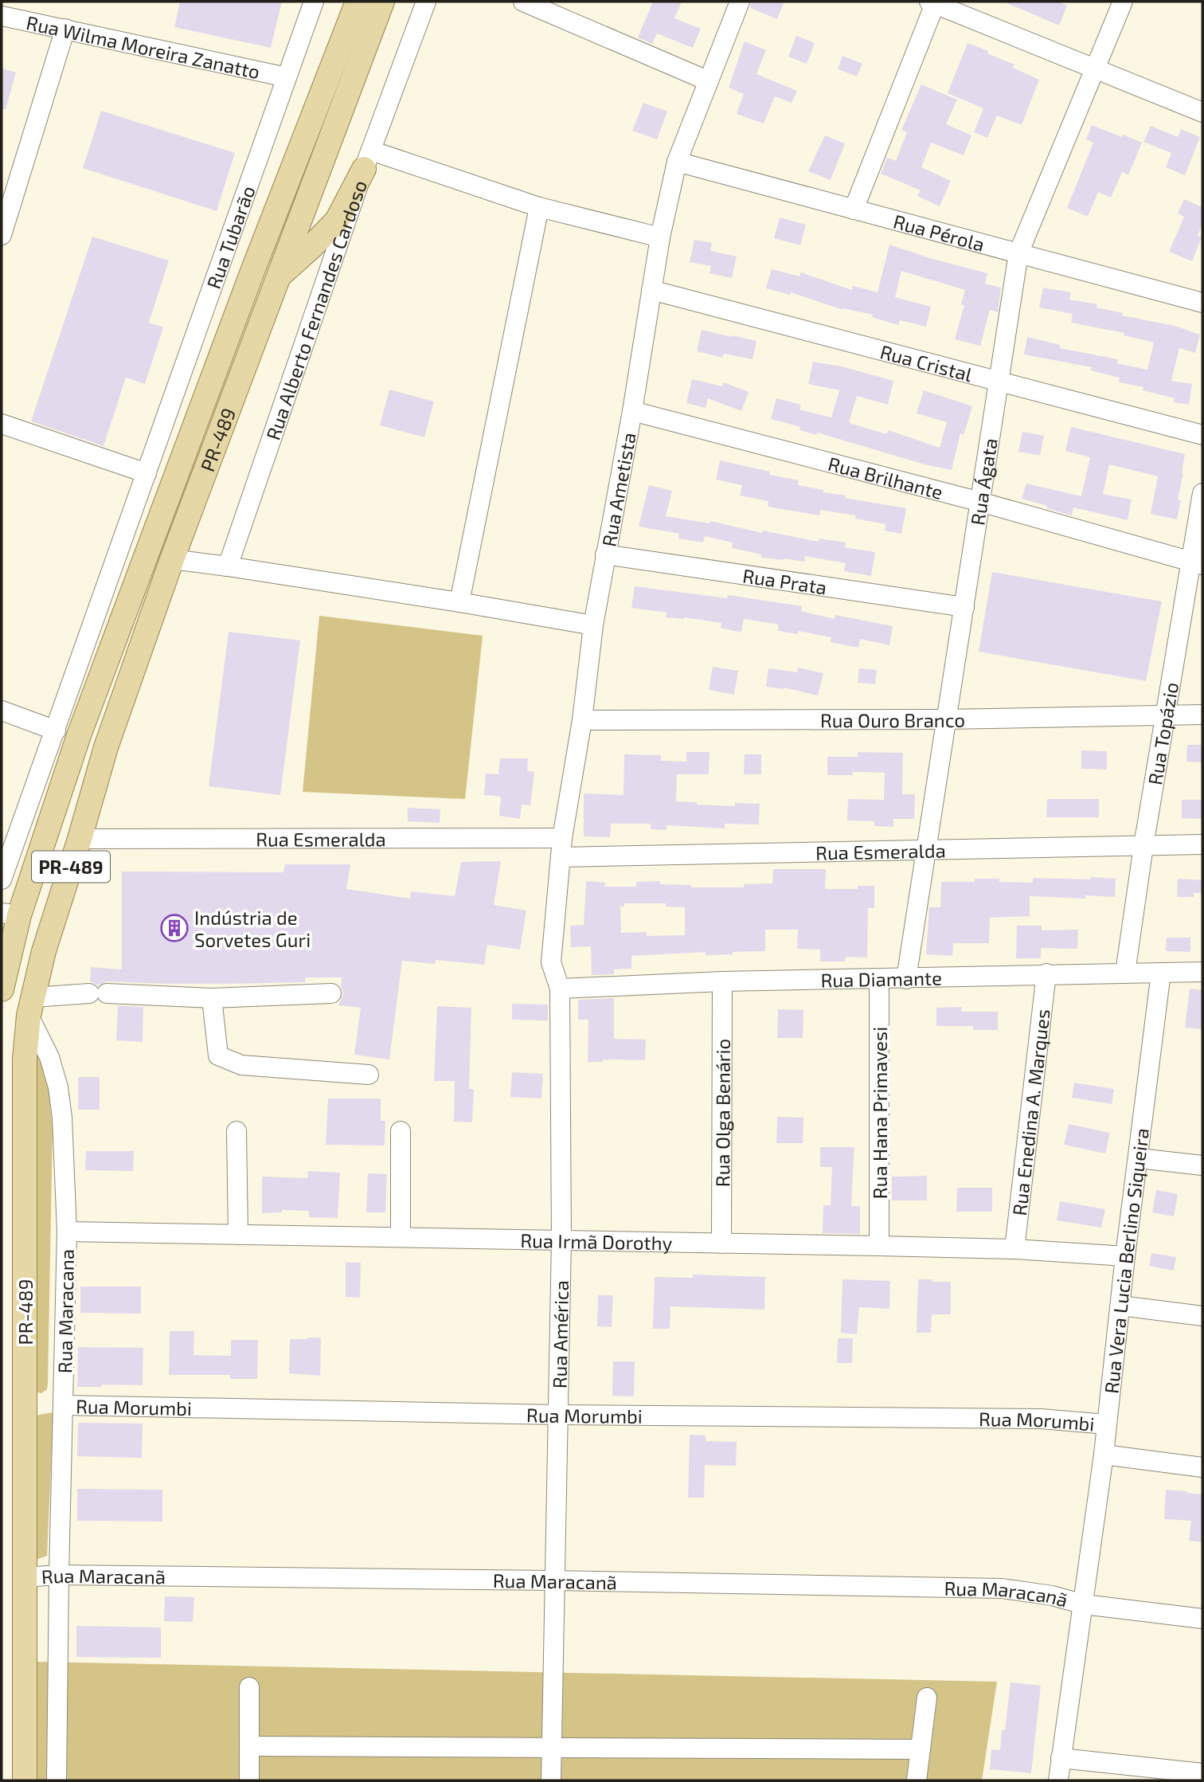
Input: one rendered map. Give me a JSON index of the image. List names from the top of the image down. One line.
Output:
{"streets":{"main road":["PR-489"],"street":["Rua Wilma Moreira Zanatto","Rua Pérola","Rua Tubarão","Rua Alberto Fernandes Cardoso","Rua Cristal","Rua Brilhante","Rua Ágata","Rua Ametista","Rua Prata","Rua Ouro Branco","Rua Topázio","Rua Esmeralda","Rua Diamante","Rua Enedina A. Marques","Rua Olga Benário","Rua Hana Primavesi","Rua Irmã Dorothy","Rua Vera Lucia Berlino Siqueira","Rua Maracana","Rua América","Rua Morumbi","Rua Maracanã"]},"crossings":[["Rua Wilma Moreira Zanatto","Rua Tubarão"],["Rua Pérola","Rua Ágata"],["Rua Pérola","Rua Ametista"],["Rua Cristal","Rua Ágata"],["Rua Cristal","Rua Ametista"],["PR-489","Rua Esmeralda"],["PR-489","Rua Maracana"],["PR-489","Rua Maracanã"],["Rua Brilhante","Rua Ágata"],["Rua Brilhante","Rua Ametista"],["Rua Brilhante","Rua Topázio"],["Rua Ágata","Rua Prata"],["Rua Ágata","Rua Ouro Branco"],["Rua Ágata","Rua Esmeralda"],["Rua Ágata","Rua Diamante"],["Rua Ametista","Rua Prata"],["Rua Ametista","Rua Ouro Branco"],["Rua Ametista","Rua Esmeralda"],["Rua Ametista","Rua Diamante"],["Rua Ametista","Rua América"],["Rua Ouro Branco","Rua Topázio"],["Rua Topázio","Rua Esmeralda"],["Rua Topázio","Rua Diamante"],["Rua Diamante","Rua Enedina A. Marques"],["Rua Diamante","Rua Olga Benário"],["Rua Diamante","Rua Hana Primavesi"],["Rua Diamante","Rua Vera Lucia Berlino Siqueira"],["Rua Diamante","Rua América"],["Rua Enedina A. Marques","Rua Irmã Dorothy"],["Rua Olga Benário","Rua Irmã Dorothy"],["Rua Hana Primavesi","Rua Irmã Dorothy"],["Rua Irmã Dorothy","Rua Vera Lucia Berlino Siqueira"],["Rua Irmã Dorothy","Rua Maracana"],["Rua Irmã Dorothy","Rua América"],["Rua Vera Lucia Berlino Siqueira","Rua Morumbi"],["Rua Vera Lucia Berlino Siqueira","Rua Maracanã"],["Rua Maracana","Rua Morumbi"],["Rua Maracana","Rua Maracanã"],["Rua América","Rua Morumbi"],["Rua América","Rua Maracanã"]],"places":{"building":["Indústria de Sorvetes Guri"]}}
